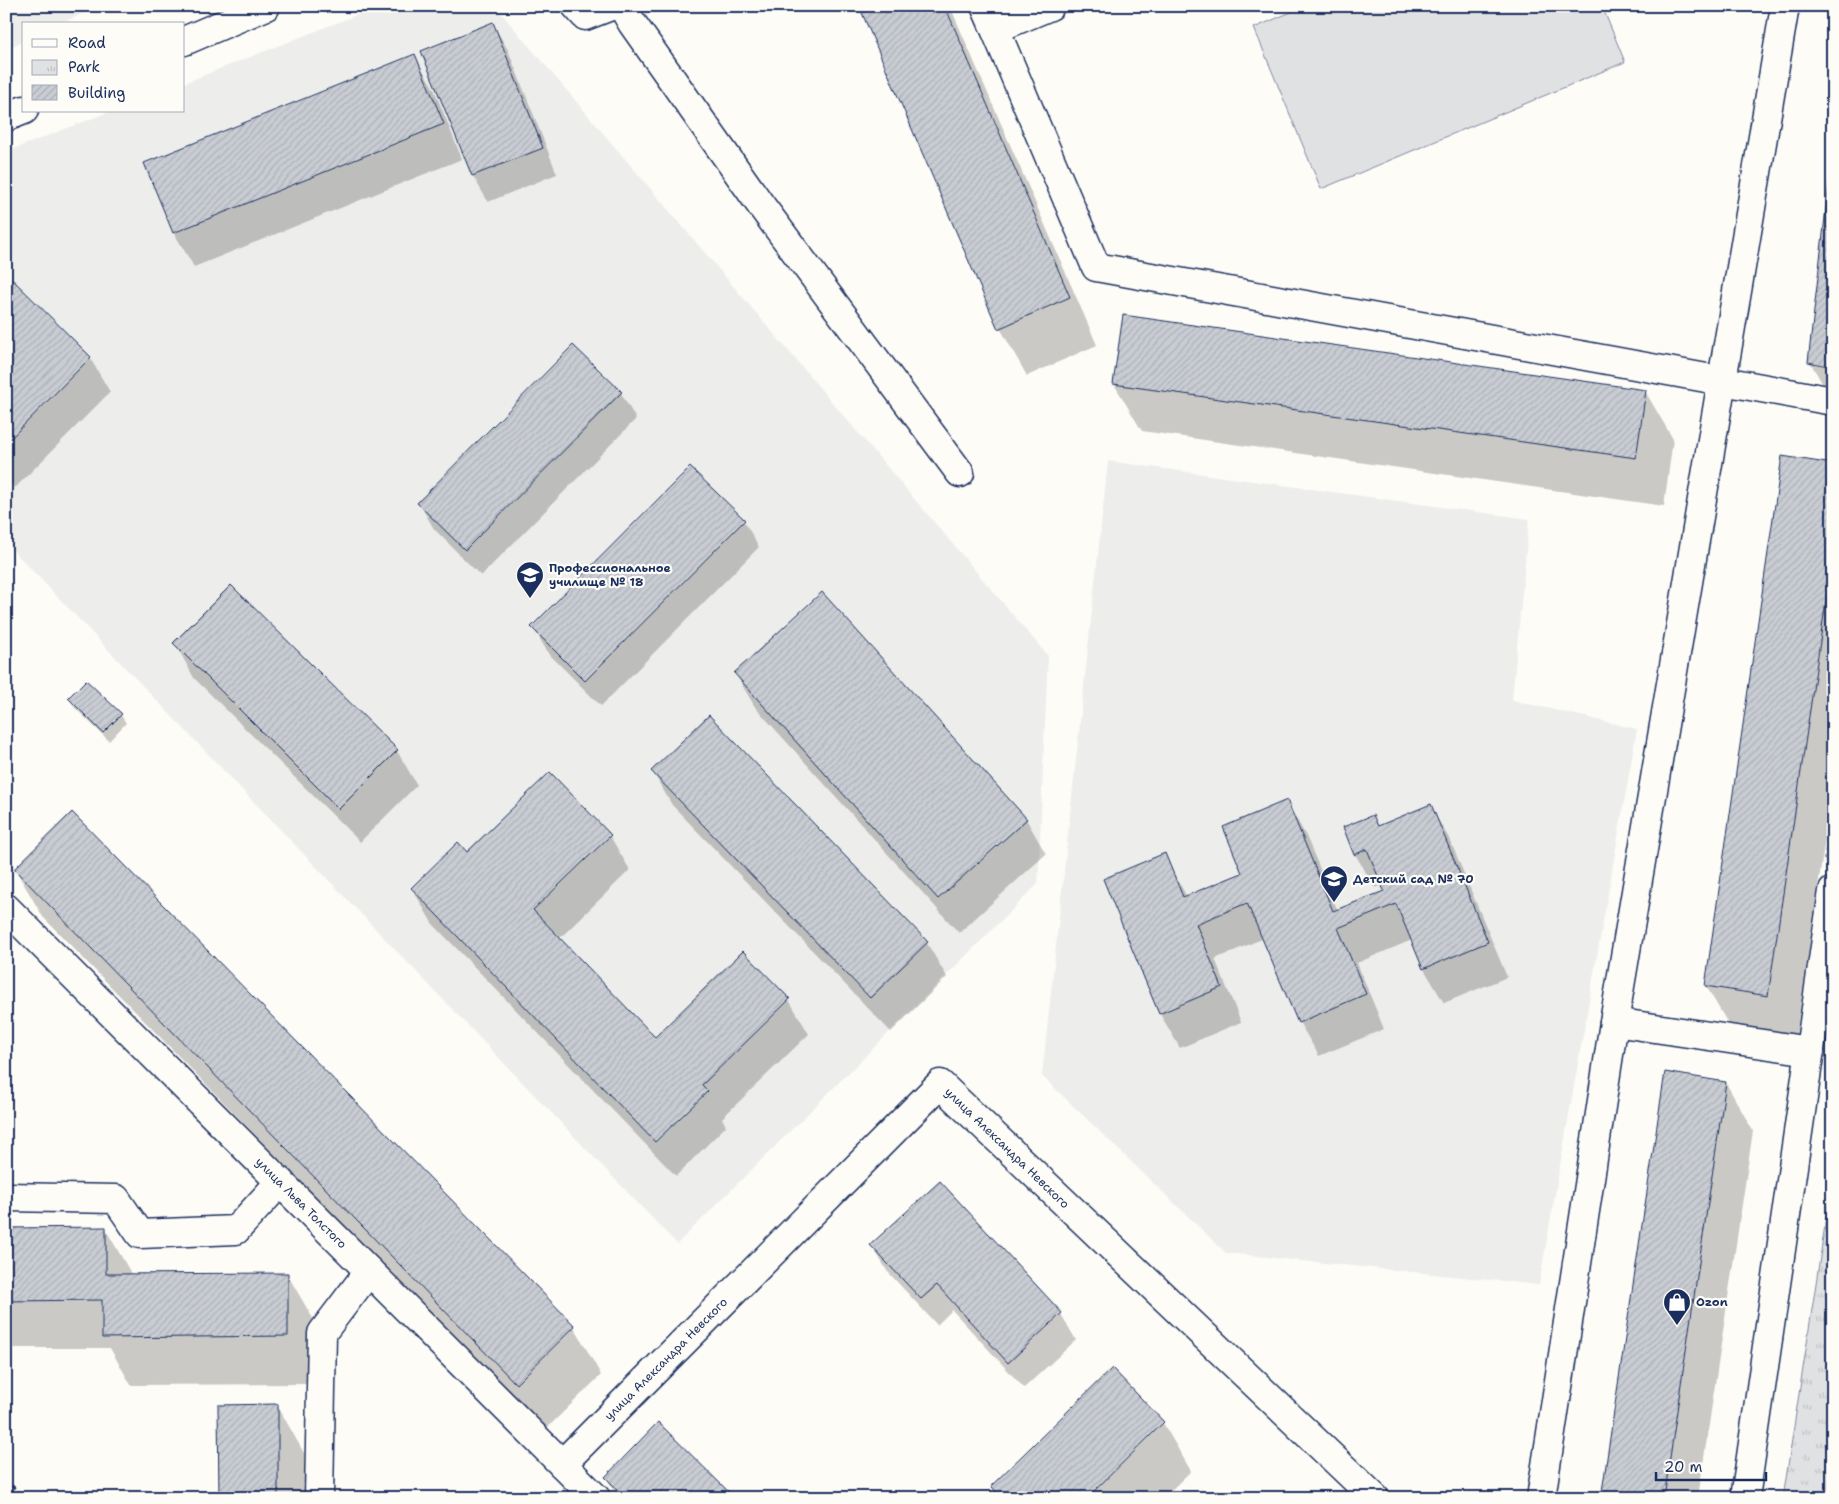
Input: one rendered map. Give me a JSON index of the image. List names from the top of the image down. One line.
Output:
{"streets":{"street":["улица Александра Невского","улица Льва Толстого"]},"crossings":[["улица Александра Невского","улица Льва Толстого"]],"places":{"school or university":["Профессиональное училище № 18","Детский сад № 70"],"shop":["Ozon"]},"legend":["Road","Park","Building"],"scale_bar":"20 m"}
